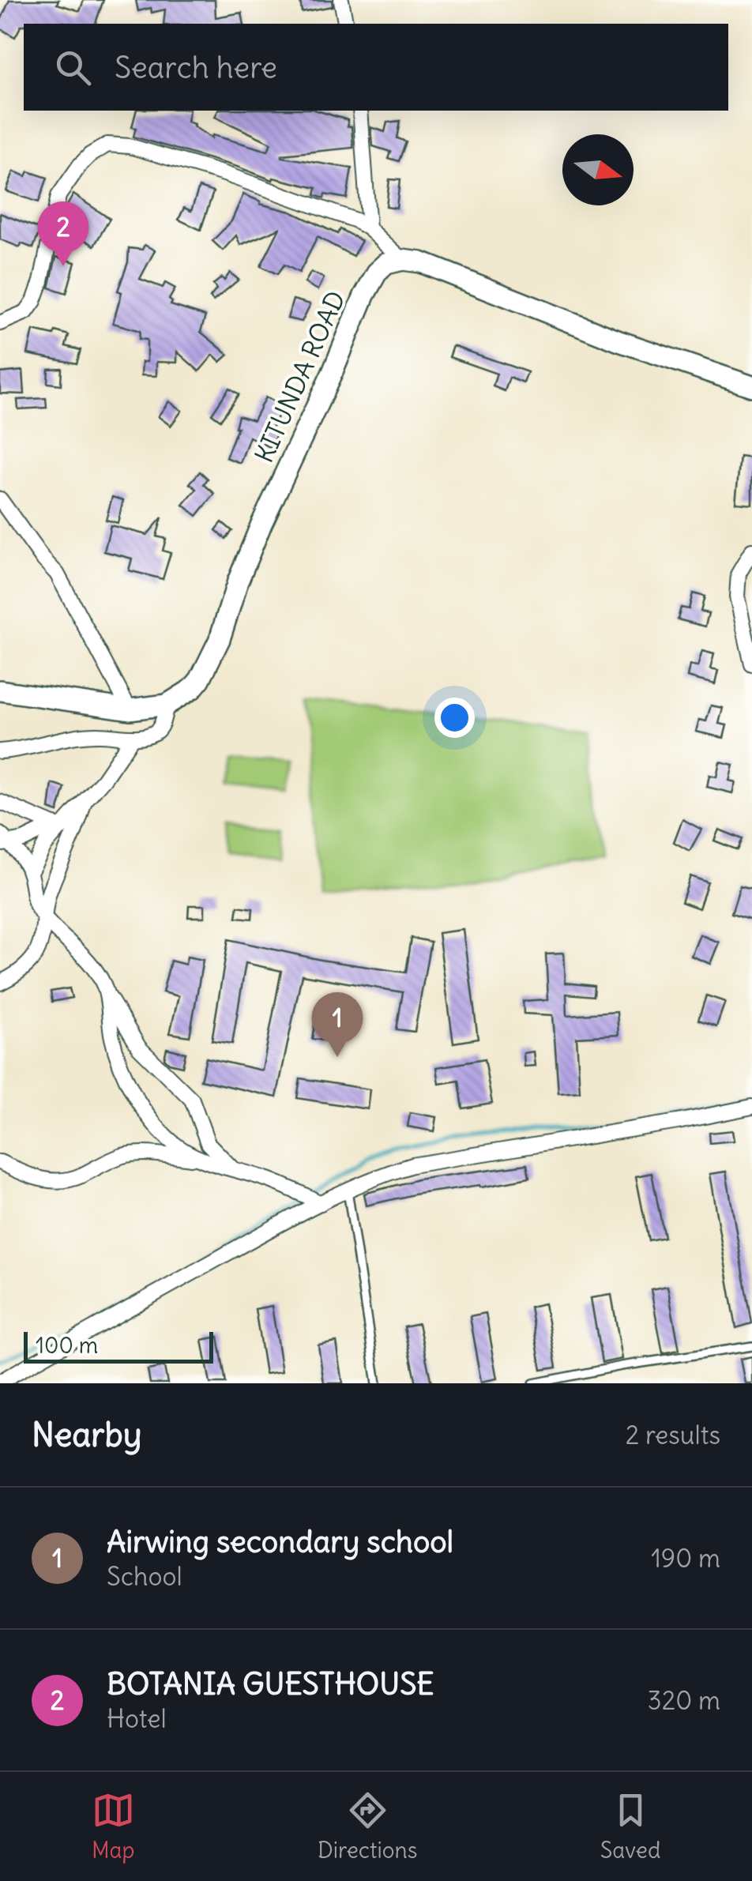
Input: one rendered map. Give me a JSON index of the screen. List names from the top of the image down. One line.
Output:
{"streets":{"street":["KITUNDA ROAD"]},"scale_bar":"100 m","north":"right","page":{"search":"Search here","pins":["2","1"],"scale":"100 m","heading":["Nearby","2 results"],"list":[{"mark":"1","name":"Airwing secondary school","note":"School","value":"190 m"},{"mark":"2","name":"BOTANIA GUESTHOUSE","note":"Hotel","value":"320 m"}],"nav":["Map","Directions","Saved"]}}
